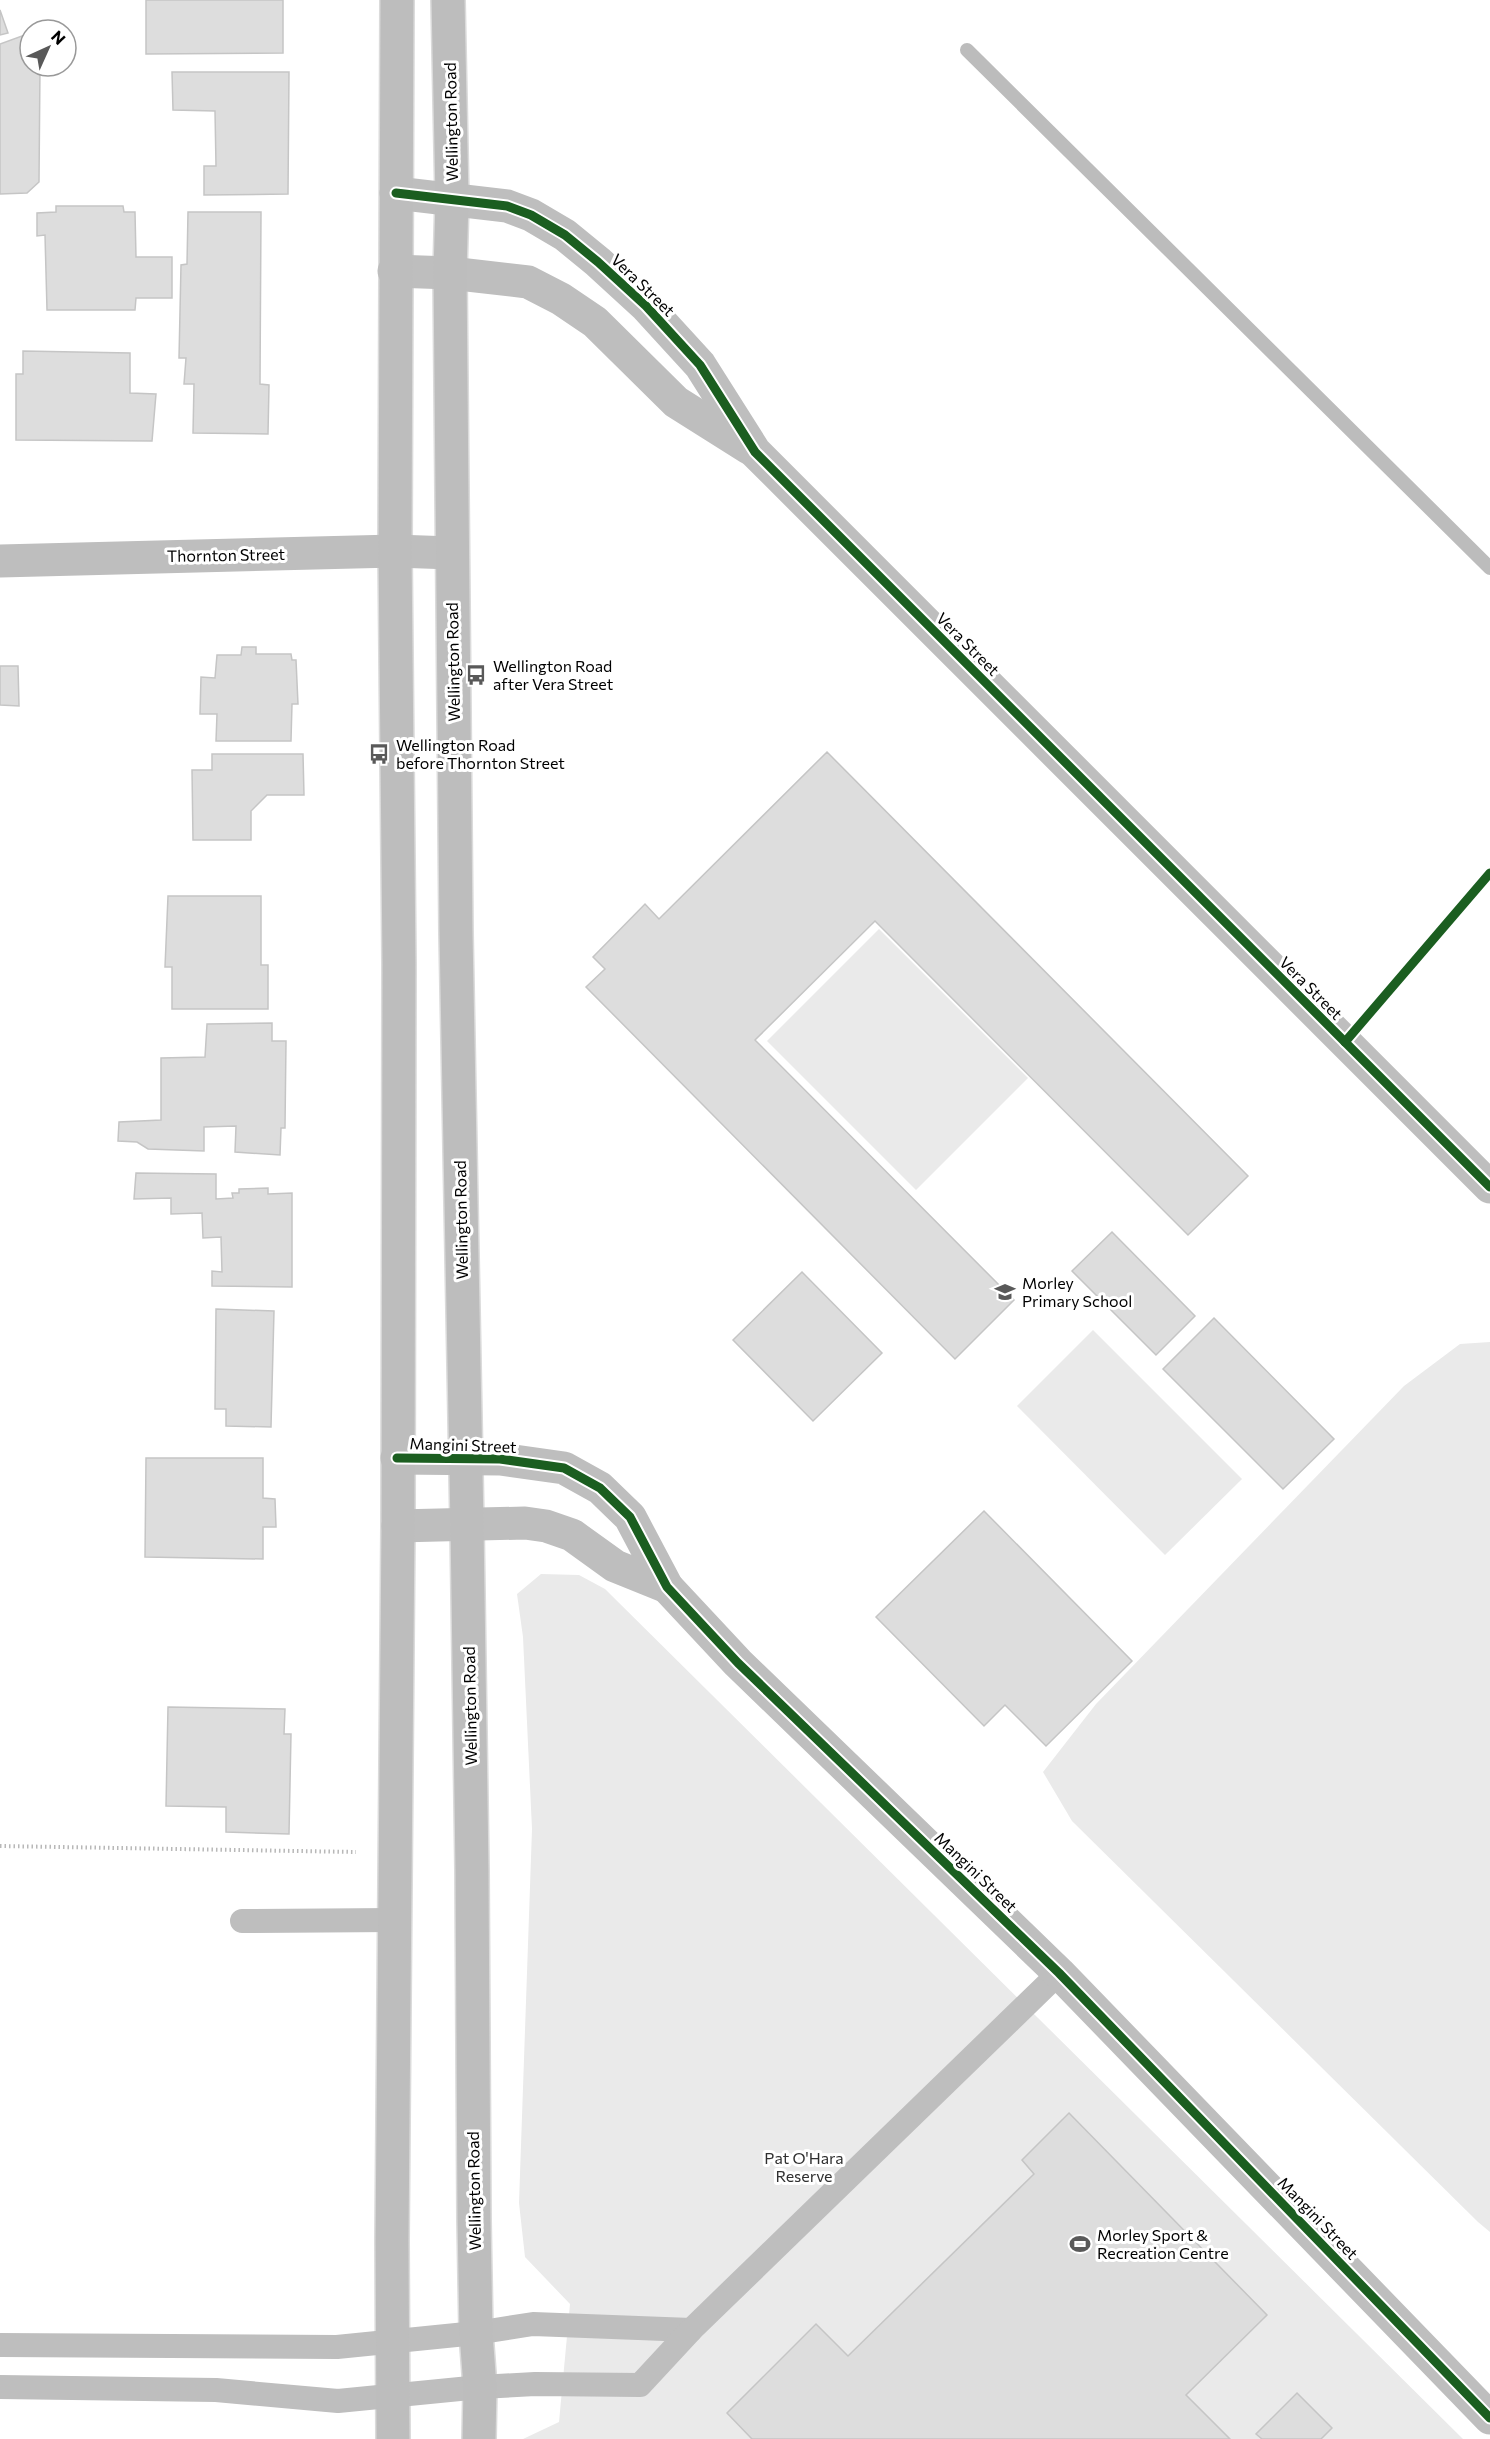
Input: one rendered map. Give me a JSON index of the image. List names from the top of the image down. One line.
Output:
{"streets":{"main road":["Wellington Road"],"street":["Vera Street","Thornton Street","Mangini Street"]},"crossings":[["Wellington Road","Vera Street"],["Wellington Road","Thornton Street"],["Wellington Road","Mangini Street"]],"parks":["Pat O'Hara Reserve"],"places":{"bus stop":["Wellington Road after Vera Street","Wellington Road before Thornton Street"],"school or university":["Morley Primary School"],"sports":["Morley Sport & Recreation Centre"]},"north":"top right"}
